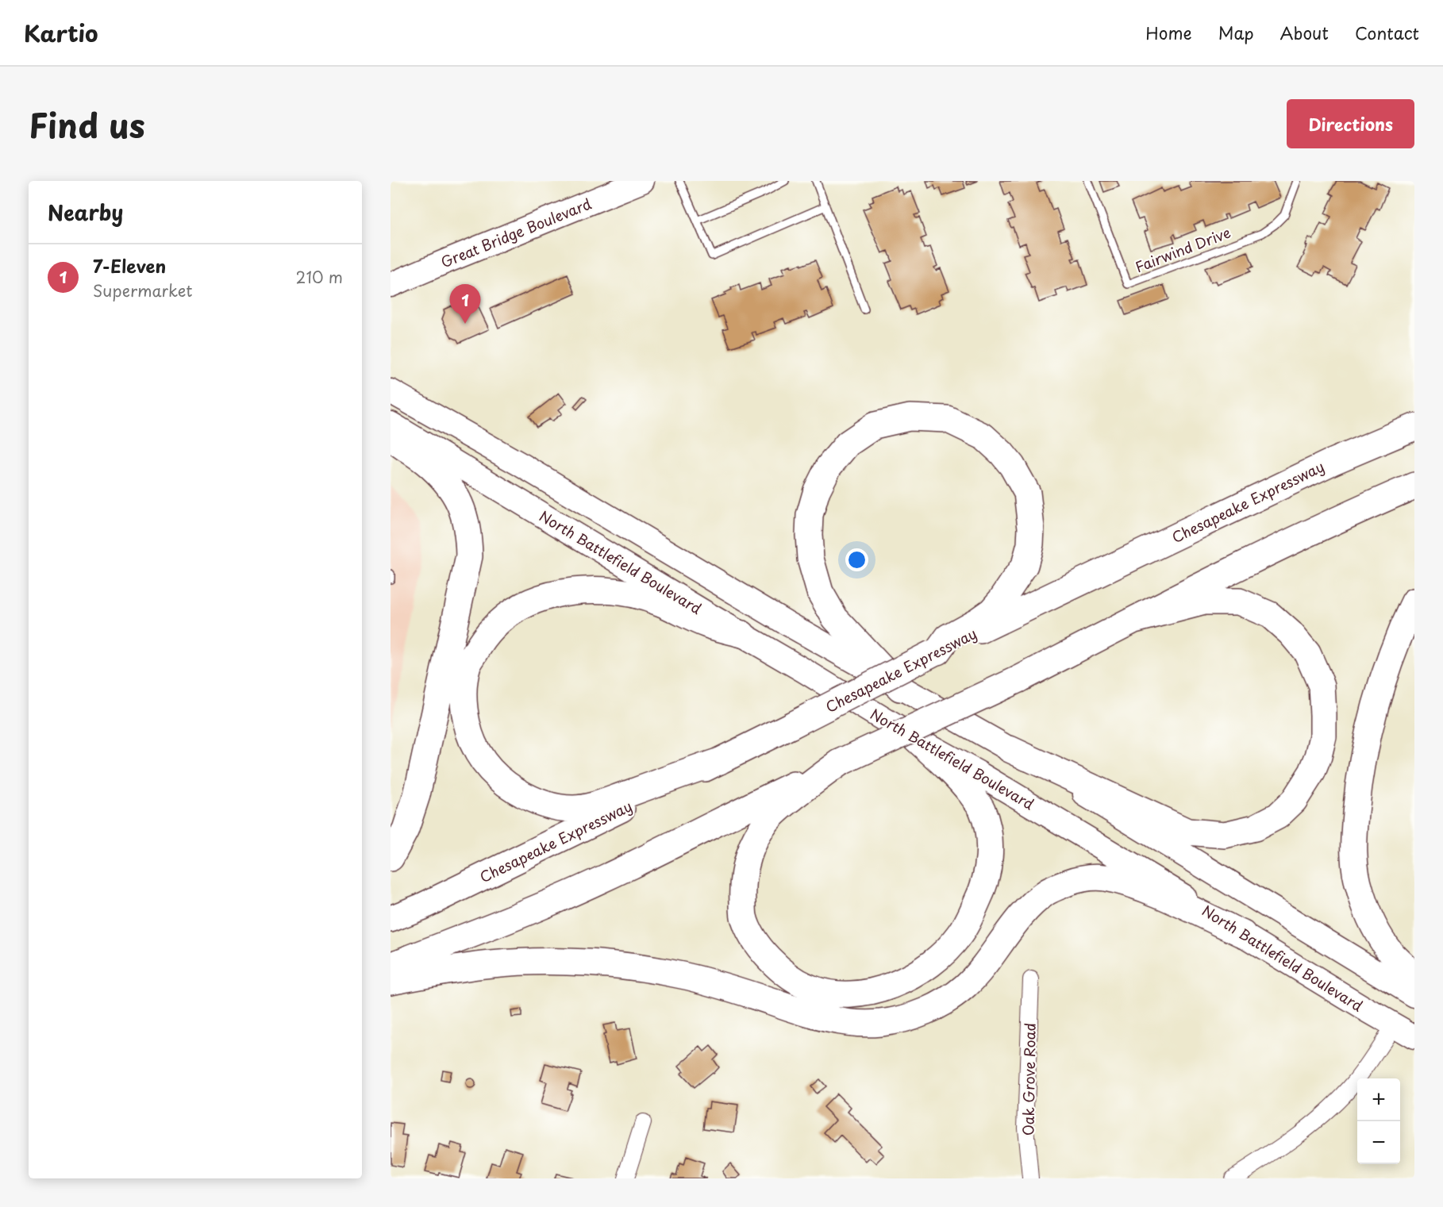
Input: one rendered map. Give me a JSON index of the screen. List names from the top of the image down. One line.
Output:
{"streets":{"highway":["Chesapeake Expressway"],"main road":["Great Bridge Boulevard","North Battlefield Boulevard"],"street":["Oak Grove Road"],"lane":["Fairwind Drive"]},"page":{"header":"Kartio","nav":["Home","Map","About","Contact"],"title":"Find us","buttons":"Directions","heading":"Nearby","list":[{"mark":"1","name":"7-Eleven","note":"Supermarket","value":"210 m"}],"pins":"1","map_buttons":["+","−"]}}
